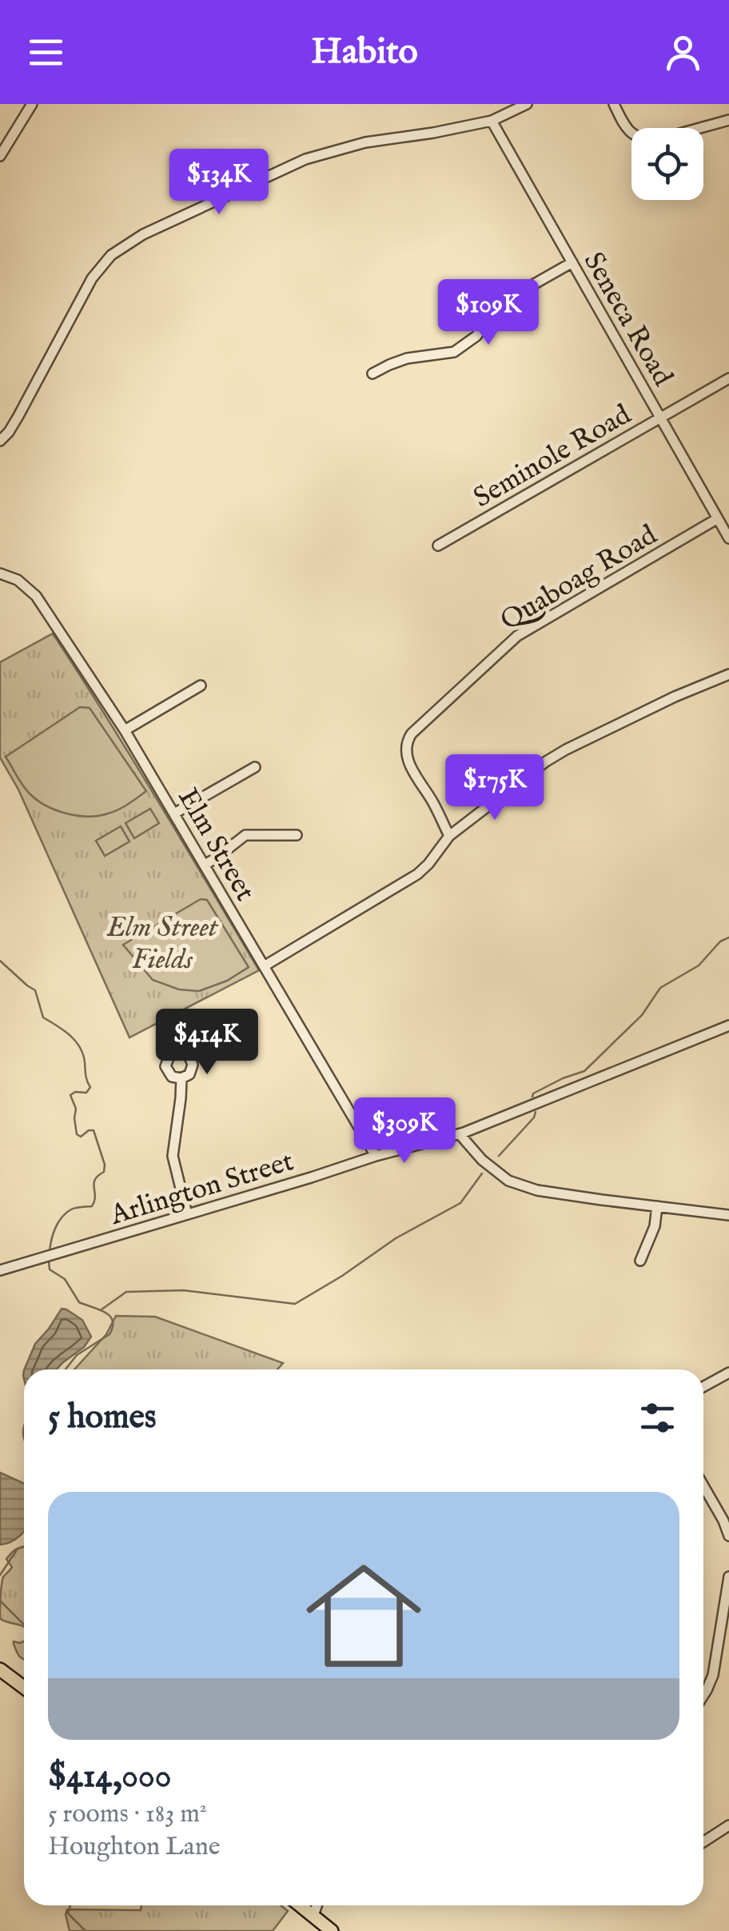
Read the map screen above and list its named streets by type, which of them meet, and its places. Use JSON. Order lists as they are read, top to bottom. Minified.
{"streets":{"street":["Seneca Road","Seminole Road","Quaboag Road","Elm Street","Arlington Street"]},"crossings":[["Seneca Road","Seminole Road"],["Seneca Road","Quaboag Road"],["Elm Street","Arlington Street"]],"parks":["Elm Street Fields"],"page":{"header":"Habito","price":["$134K","$109K","$175K","$414K","$309K"],"heading":"5 homes","list":[{"name":"$414,000","note":"5 rooms · 183 m² · Houghton Lane"}]}}
